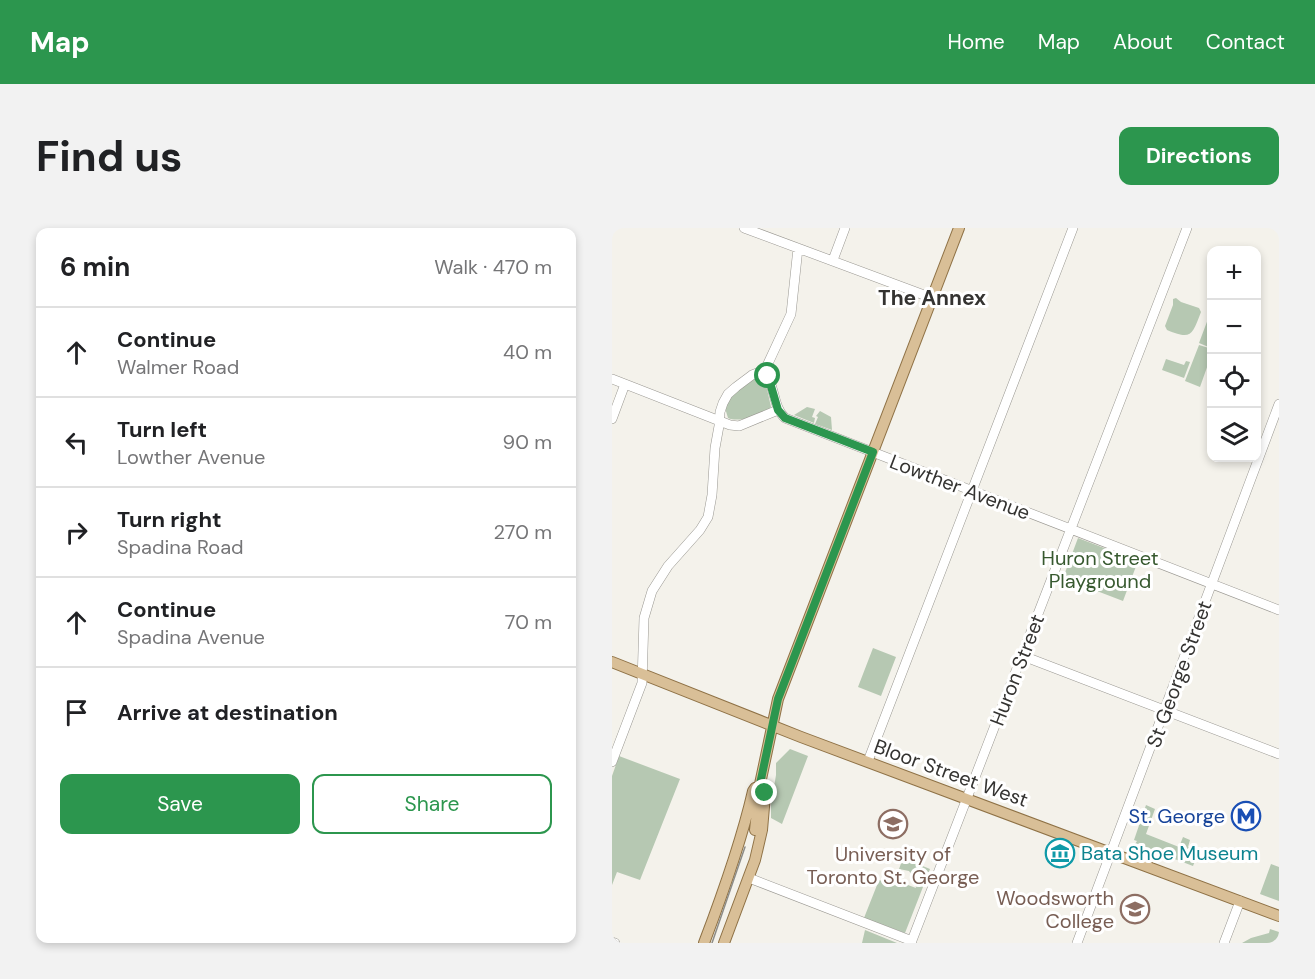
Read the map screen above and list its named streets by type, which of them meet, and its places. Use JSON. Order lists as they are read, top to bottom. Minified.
{"streets":{"main road":["Bloor Street West"],"street":["Lowther Avenue","Huron Street","St George Street"]},"crossings":[["Lowther Avenue","Huron Street"],["Lowther Avenue","St George Street"],["Huron Street","Bloor Street West"],["St George Street","Bloor Street West"]],"districts":["The Annex"],"parks":["Huron Street Playground"],"places":{"metro station":["St. George"],"school or university":["University of Toronto St. George","Woodsworth College"],"museum":["Bata Shoe Museum"]},"page":{"header":"Map","nav":["Home","Map","About","Contact"],"buttons":["Directions",["Save","Share"]],"title":"Find us","heading":["6 min","Walk · 470 m"],"map_buttons":["+","−"],"list":[["Continue","Walmer Road","40 m"],["Turn left","Lowther Avenue","90 m"],["Turn right","Spadina Road","270 m"],["Continue","Spadina Avenue","70 m"],"Arrive at destination"]}}
